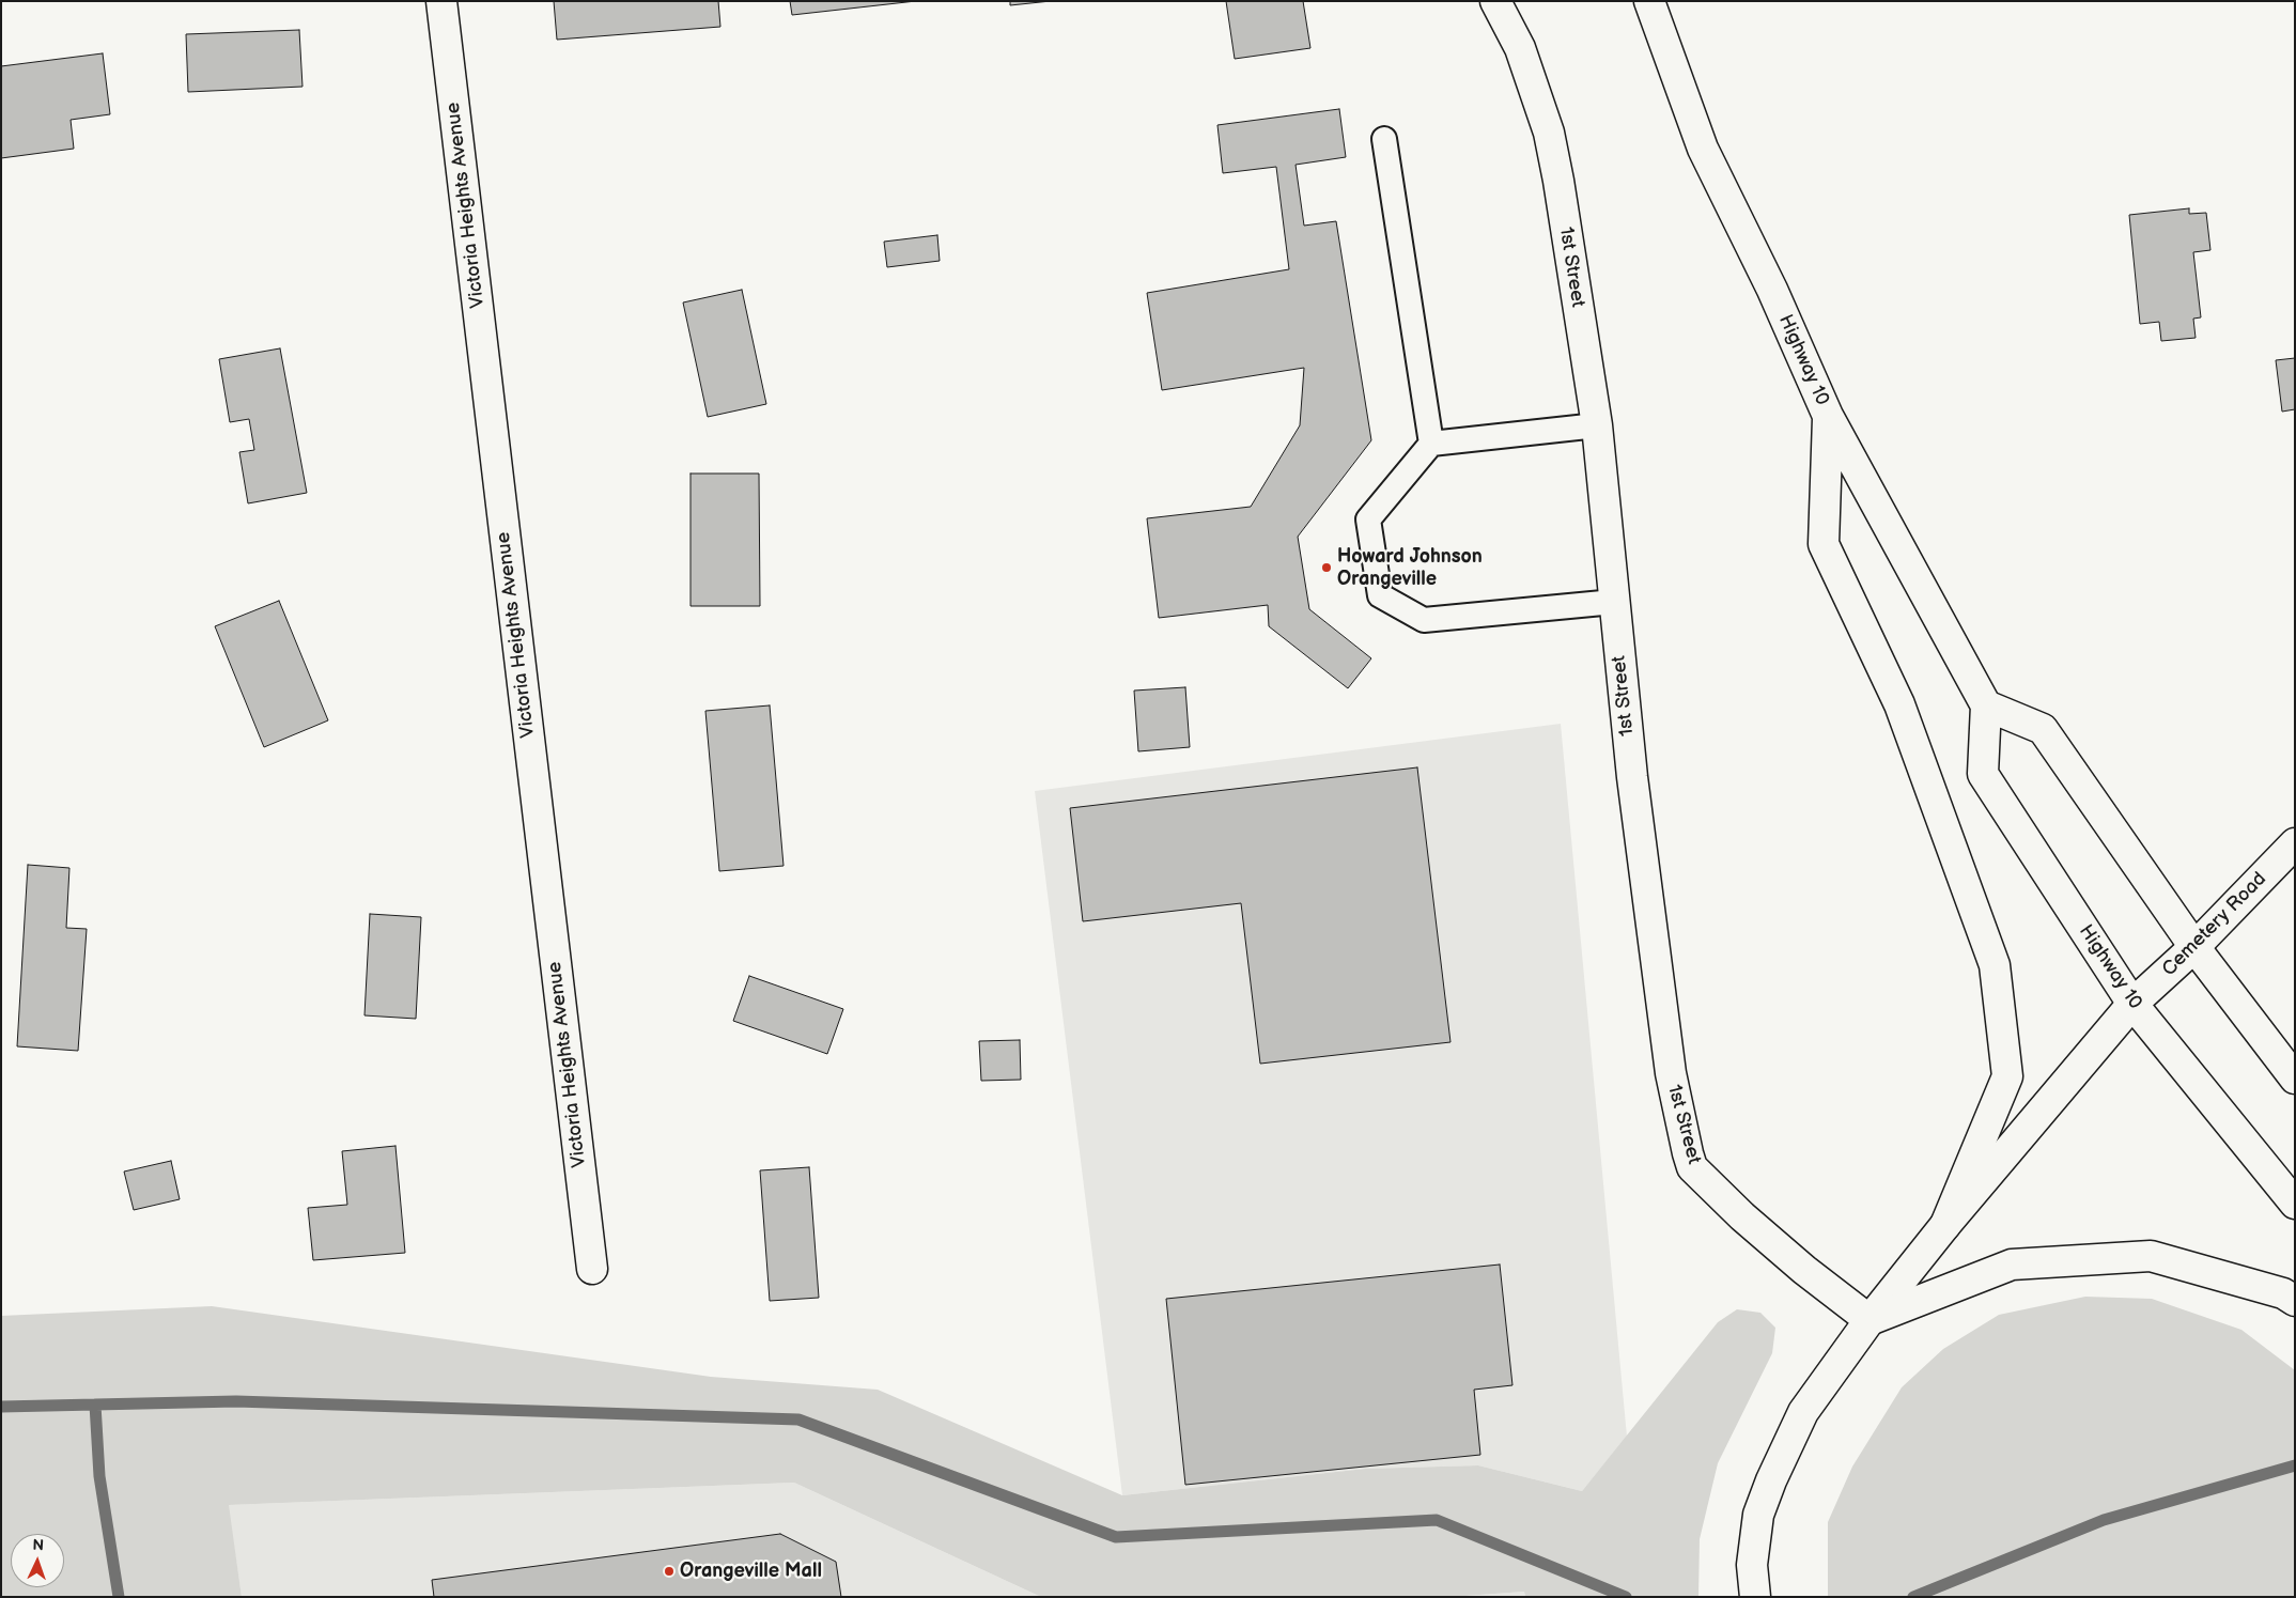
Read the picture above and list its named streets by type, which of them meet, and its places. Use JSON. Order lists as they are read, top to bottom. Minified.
{"streets":{"main road":["Victoria Heights Avenue","1st Street","Highway 10","Cemetery Road"]},"crossings":[["Highway 10","Cemetery Road"]],"places":["Howard Johnson Orangeville","Orangeville Mall"],"north":"top"}
